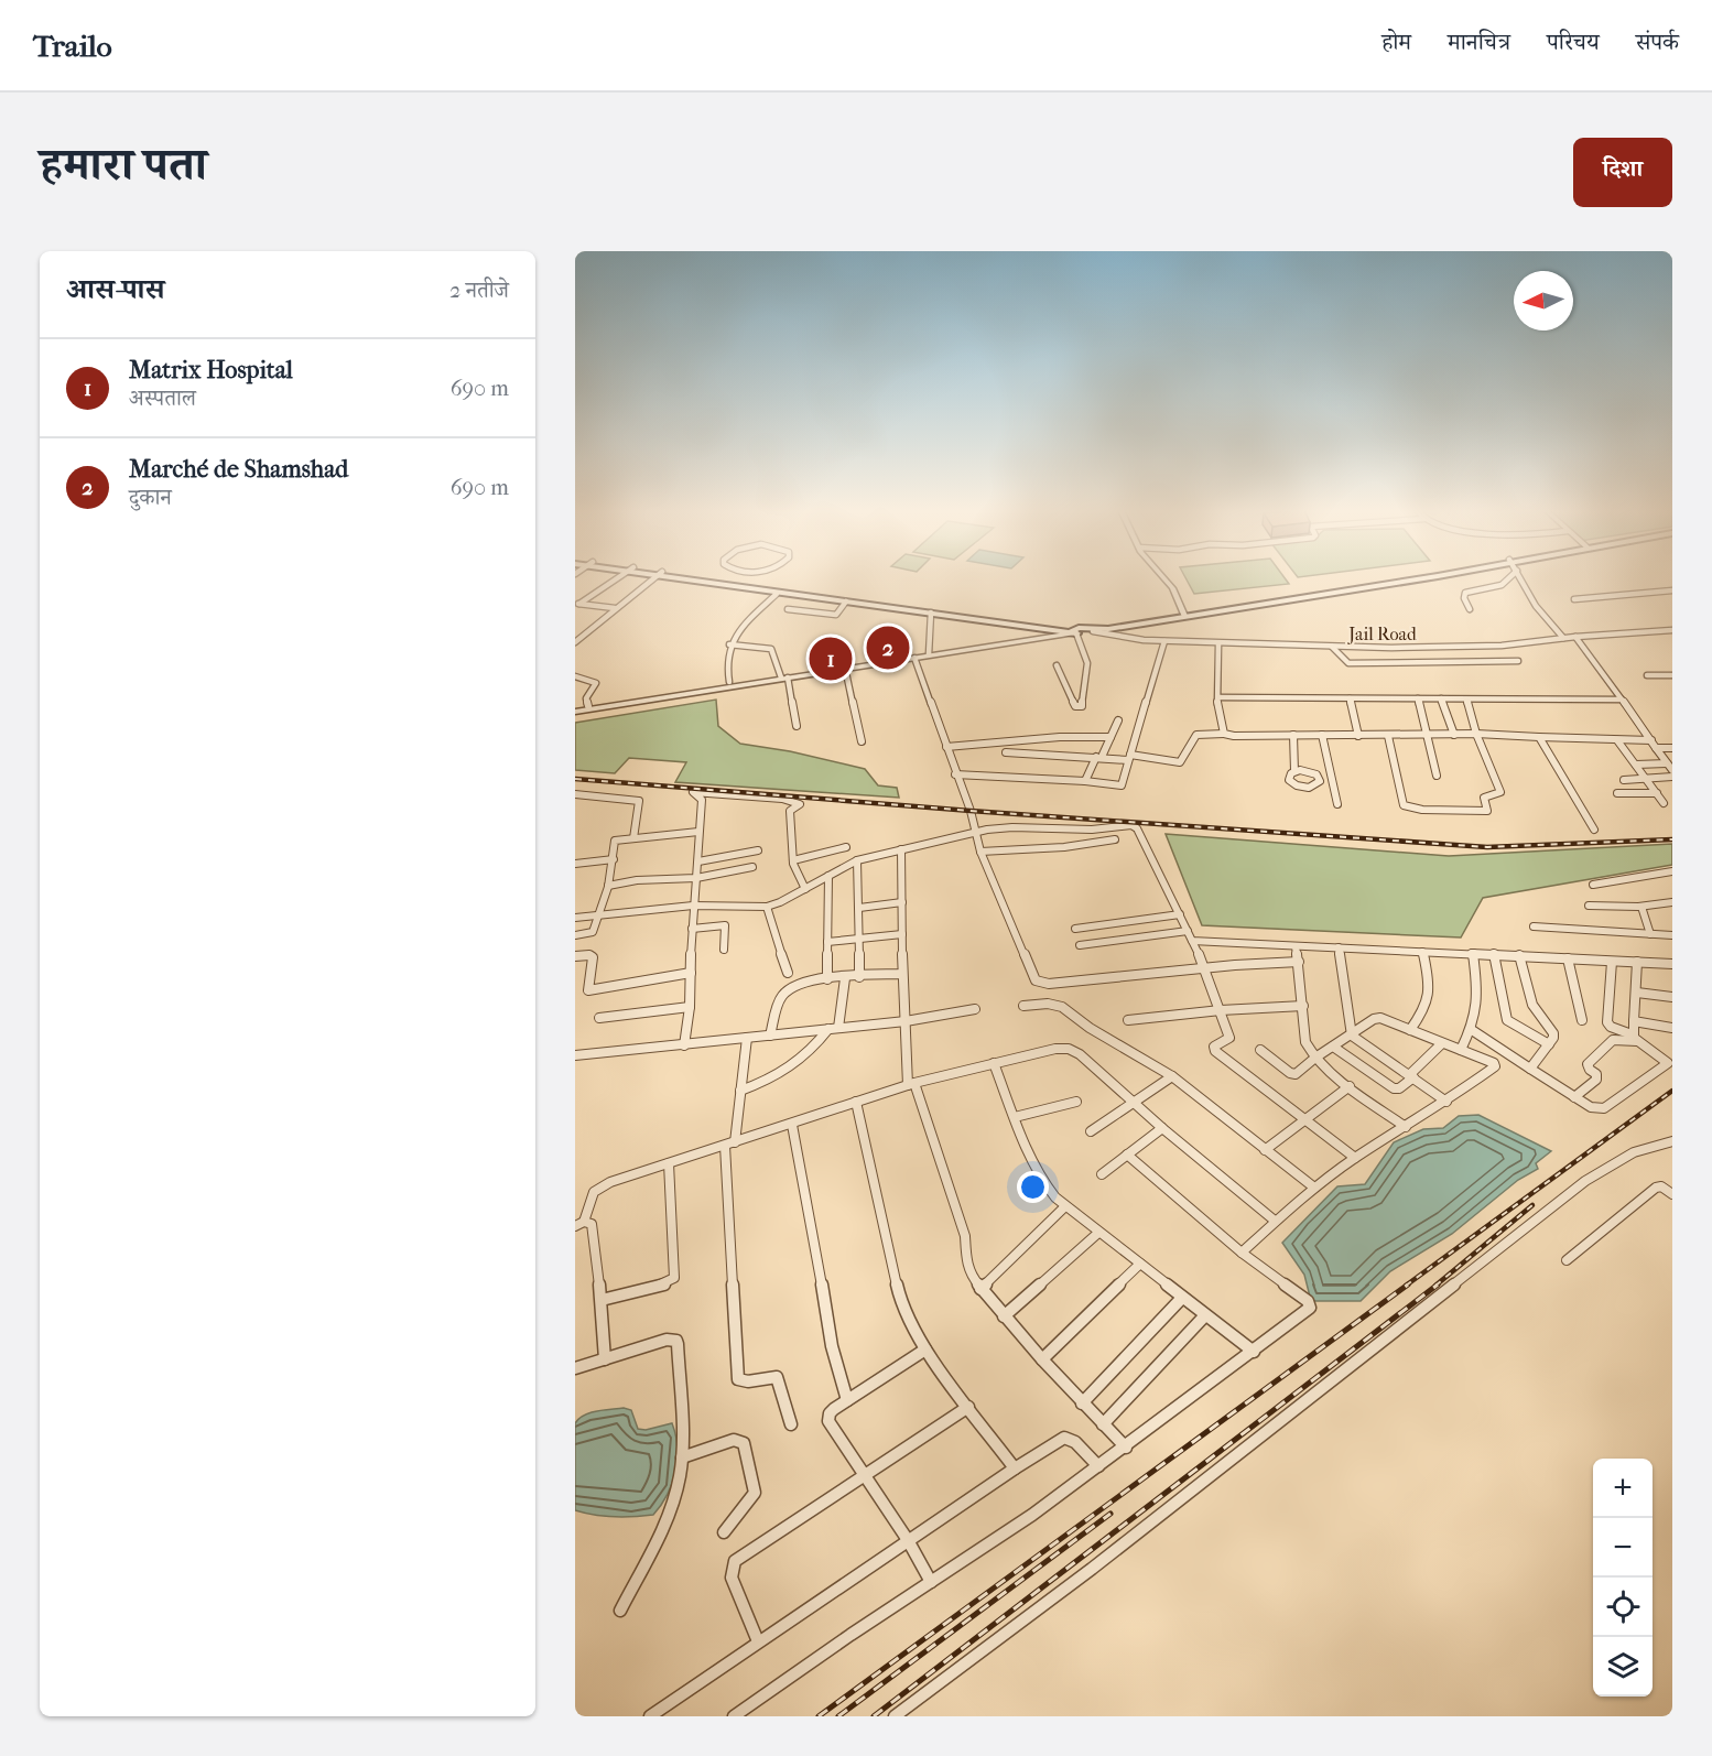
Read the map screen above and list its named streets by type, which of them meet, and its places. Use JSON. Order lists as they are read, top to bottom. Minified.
{"streets":{"street":["Jail Road"]},"north":"left","page":{"header":"Trailo","nav":["होम","मानचित्र","परिचय","संपर्क"],"title":"हमारा पता","buttons":"दिशा","heading":["आस-पास","2 नतीजे"],"list":[{"mark":"1","name":"Matrix Hospital","note":"अस्पताल","value":"690 m"},{"mark":"2","name":"Marché de Shamshad","note":"दुकान","value":"690 m"}],"pins":["2","1"],"map_buttons":["+","−"]}}
